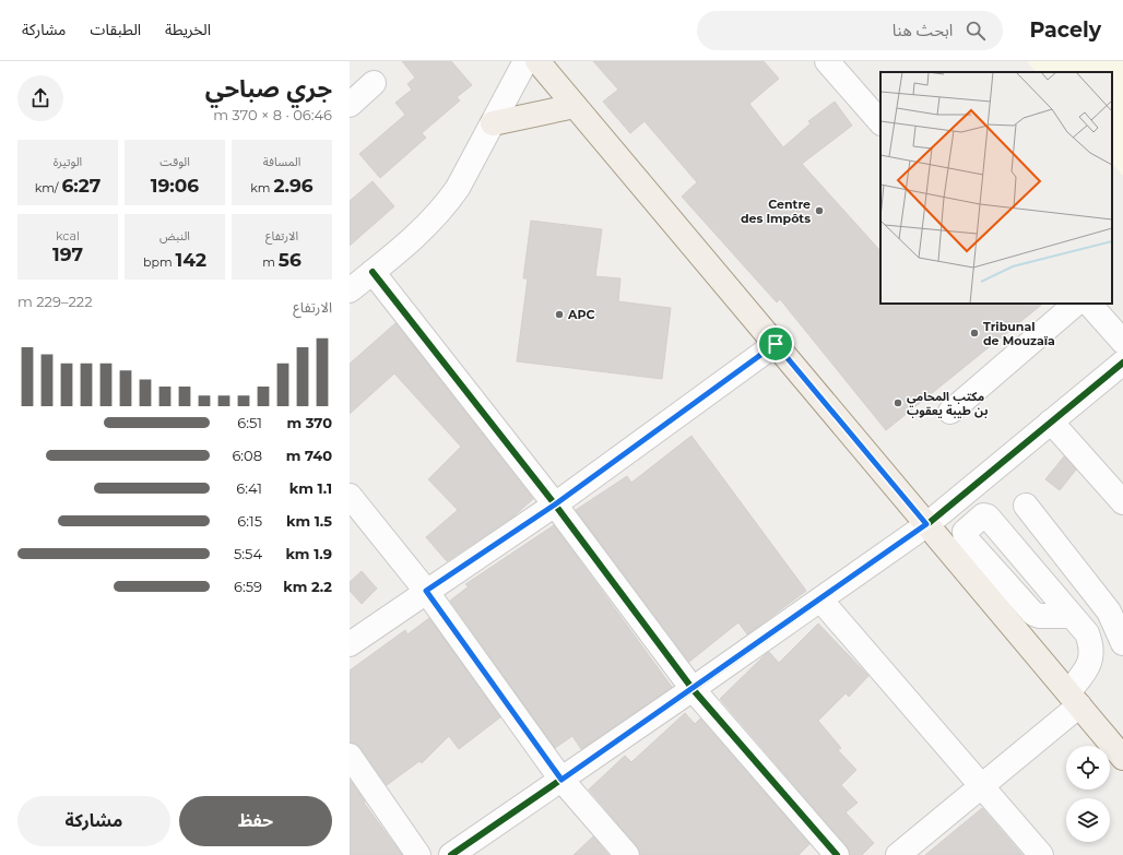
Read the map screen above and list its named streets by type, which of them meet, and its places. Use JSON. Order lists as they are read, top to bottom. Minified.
{"places":["Centre des Impôts","APC","Tribunal de Mouzaïa","مكتب المحامي بن طيبة يعقوب"],"page":{"header":"Pacely","search":"ابحث هنا","nav":["الخريطة","الطبقات","مشاركة"],"heading":["جري صباحي","06:46 · 8 × 370 m"],"stats":[["المسافة","2.96 km"],["الوقت","19:06"],["الوتيرة","6:27 /km"],["الارتفاع","56 m"],["النبض","142 bpm"],["kcal","197"]],"chart":["الارتفاع","222–229 m"],"list":[{"name":"370 m","note":"6:51"},{"name":"740 m","note":"6:08"},{"name":"1.1 km","note":"6:41"},{"name":"1.5 km","note":"6:15"},{"name":"1.9 km","note":"5:54"},{"name":"2.2 km","note":"6:59"}],"buttons":["حفظ","مشاركة"]}}
